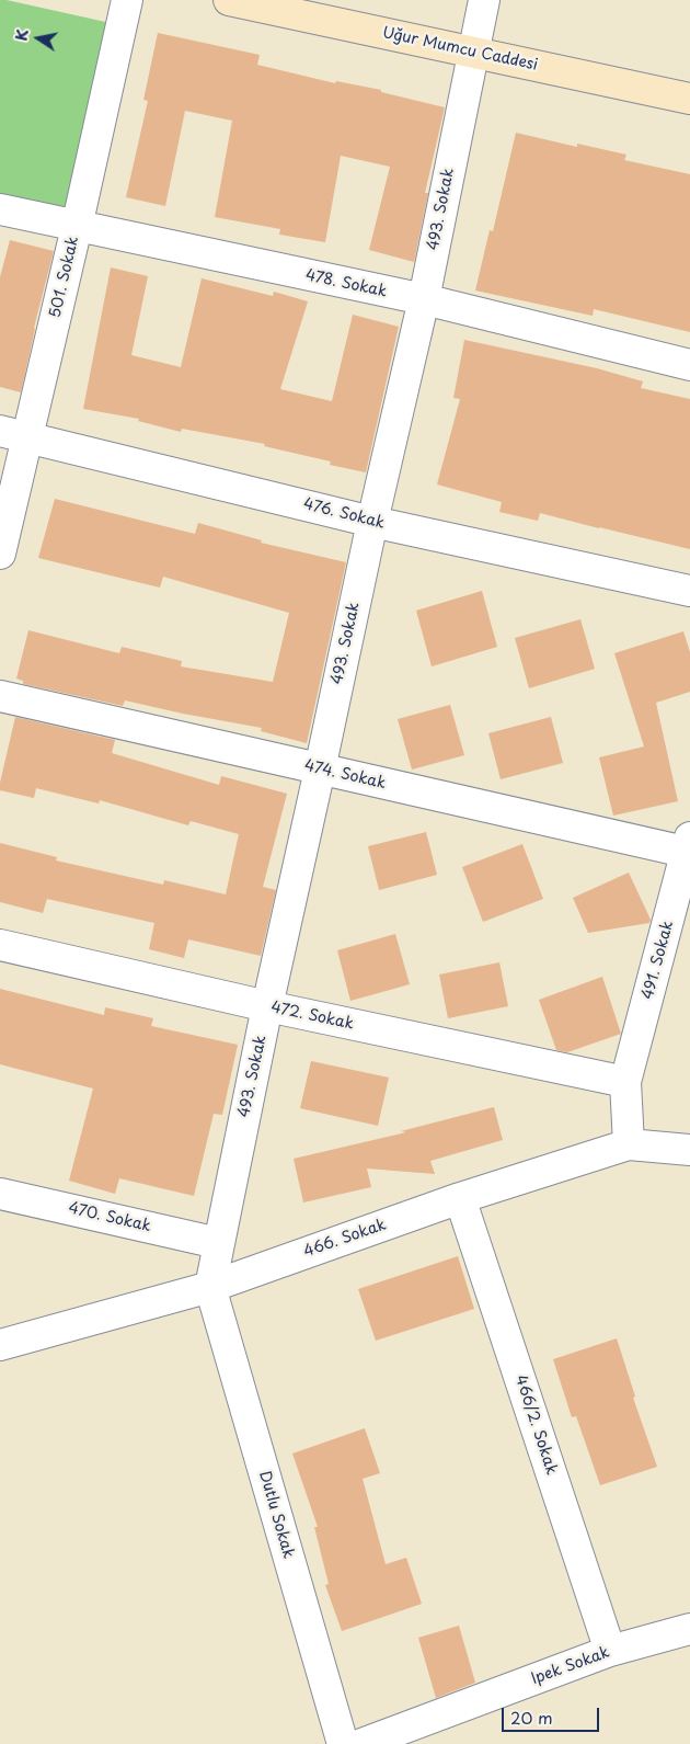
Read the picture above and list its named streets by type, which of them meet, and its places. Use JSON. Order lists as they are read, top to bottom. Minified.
{"streets":{"street":["Uğur Mumcu Caddesi","493. Sokak","501. Sokak","478. Sokak","476. Sokak","474. Sokak","491. Sokak","472. Sokak","470. Sokak","466. Sokak","466/2. Sokak","Dutlu Sokak","Ipek Sokak"]},"crossings":[["Uğur Mumcu Caddesi","493. Sokak"],["493. Sokak","478. Sokak"],["493. Sokak","476. Sokak"],["493. Sokak","474. Sokak"],["493. Sokak","472. Sokak"],["493. Sokak","470. Sokak"],["493. Sokak","466. Sokak"],["493. Sokak","Dutlu Sokak"],["501. Sokak","478. Sokak"],["501. Sokak","476. Sokak"],["474. Sokak","491. Sokak"],["491. Sokak","472. Sokak"],["491. Sokak","466. Sokak"],["466. Sokak","466/2. Sokak"],["466. Sokak","Dutlu Sokak"],["466/2. Sokak","Ipek Sokak"]],"scale_bar":"20 m","north":"left"}
